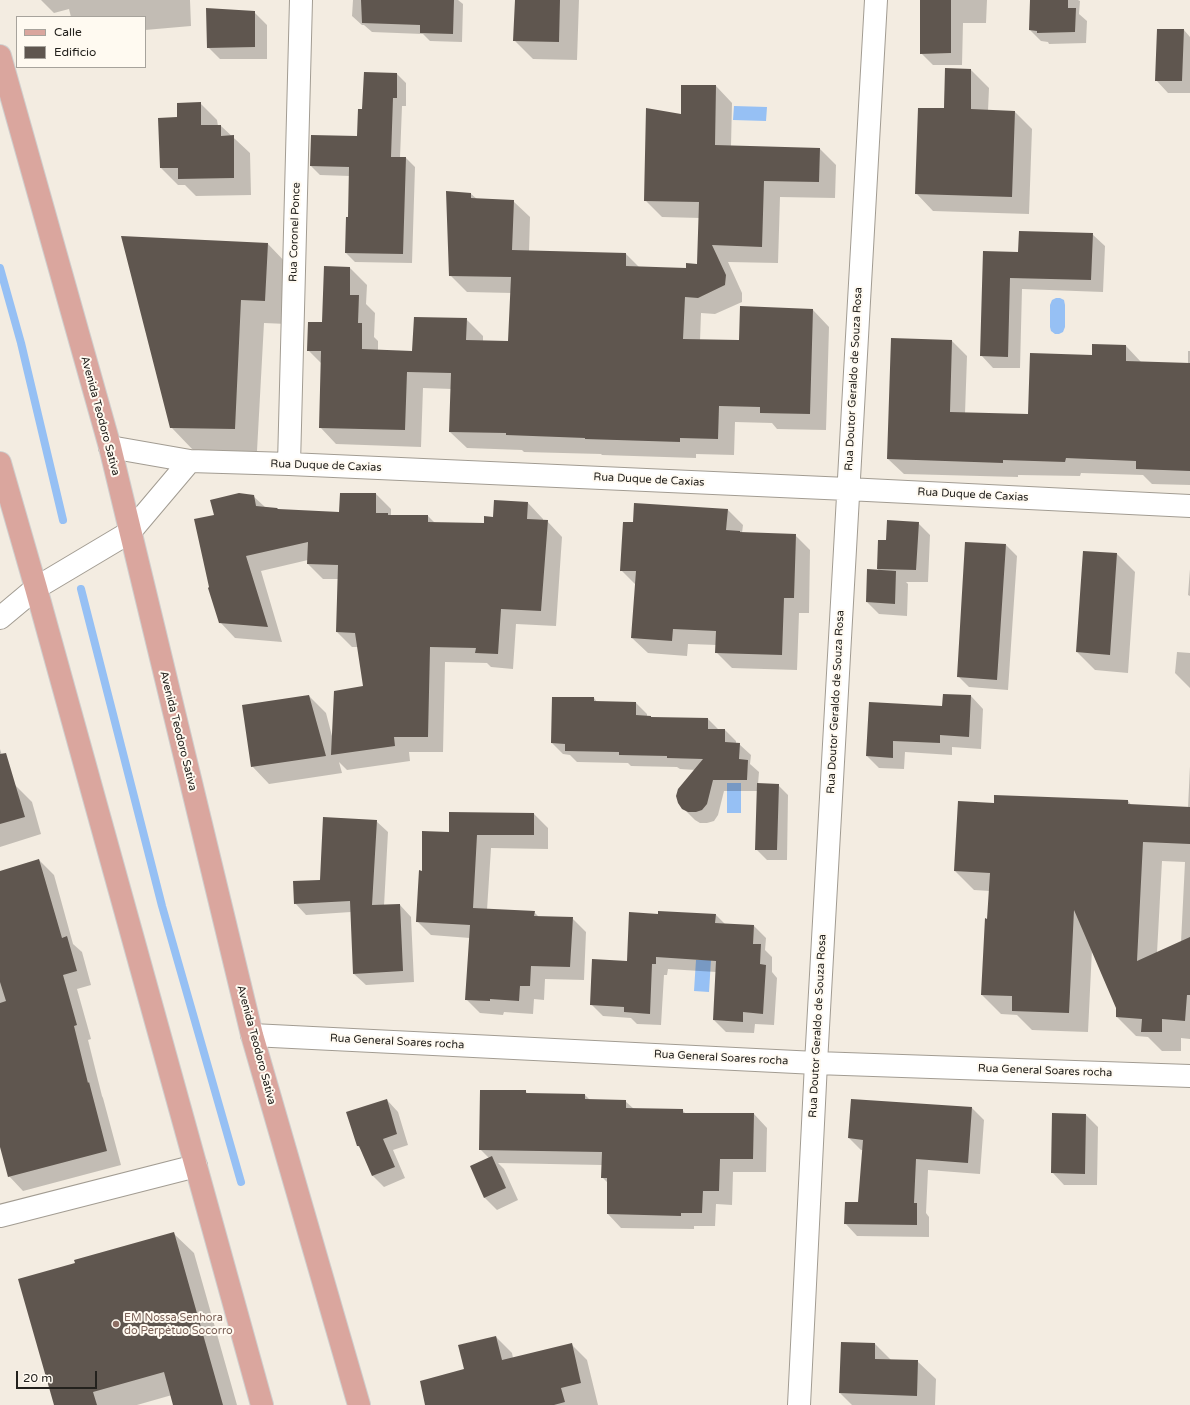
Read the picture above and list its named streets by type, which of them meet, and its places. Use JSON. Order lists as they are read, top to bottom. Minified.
{"streets":{"main road":["Avenida Teodoro Sativa"],"street":["Rua Coronel Ponce","Rua Doutor Geraldo de Souza Rosa","Rua Duque de Caxias","Rua General Soares rocha"]},"crossings":[["Rua Coronel Ponce","Rua Duque de Caxias"],["Rua Doutor Geraldo de Souza Rosa","Rua Duque de Caxias"],["Rua Doutor Geraldo de Souza Rosa","Rua General Soares rocha"],["Avenida Teodoro Sativa","Rua Duque de Caxias"],["Avenida Teodoro Sativa","Rua General Soares rocha"]],"places":["EM Nossa Senhora do Perpétuo Socorro"],"legend":["Calle","Edificio"],"scale_bar":"20 m"}
